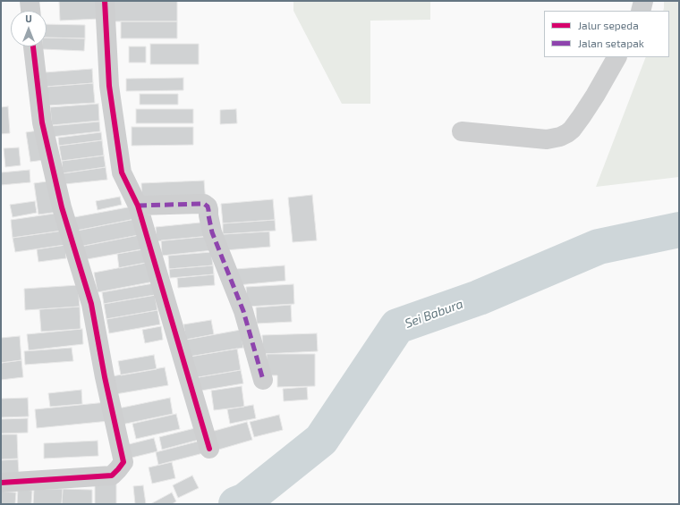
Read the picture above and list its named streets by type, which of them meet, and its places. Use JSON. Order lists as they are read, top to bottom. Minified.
{"water":["Sei Babura"],"legend":["Jalur sepeda","Jalan setapak"],"north":"top"}
